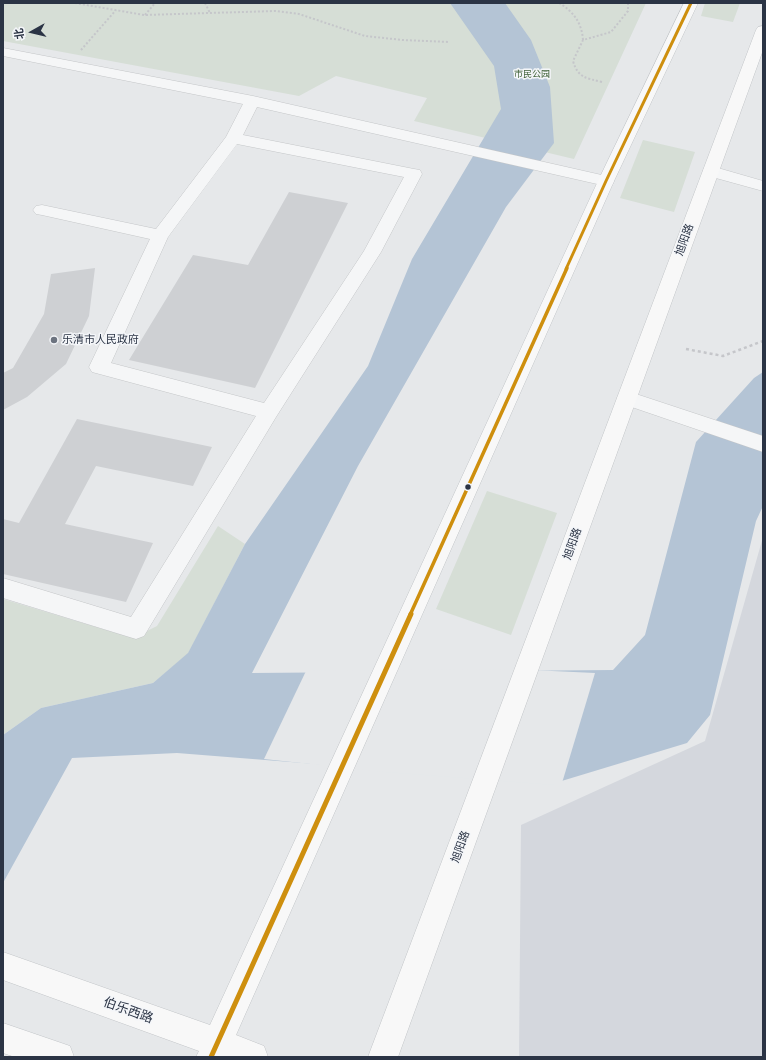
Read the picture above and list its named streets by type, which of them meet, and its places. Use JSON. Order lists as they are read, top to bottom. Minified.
{"streets":{"main road":["旭阳路","伯乐西路"]},"parks":["市民公园"],"places":["乐清市人民政府"],"north":"left"}
